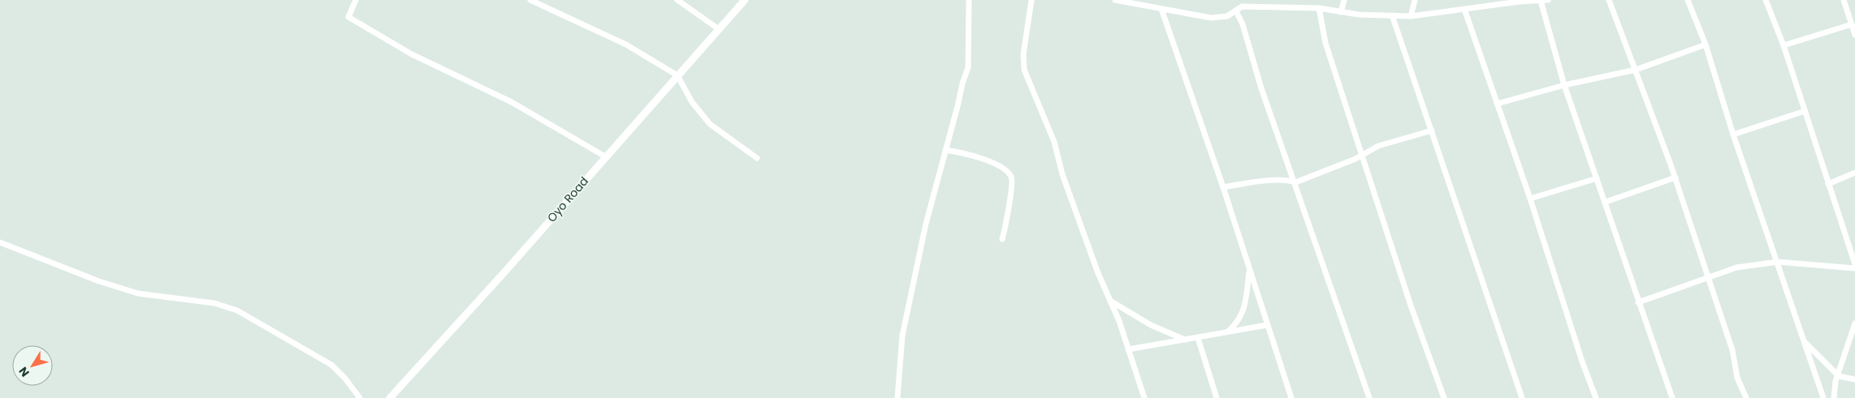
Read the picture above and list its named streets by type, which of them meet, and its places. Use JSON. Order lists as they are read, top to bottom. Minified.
{"streets":{"street":["Oyo Road"]},"north":"bottom left"}
